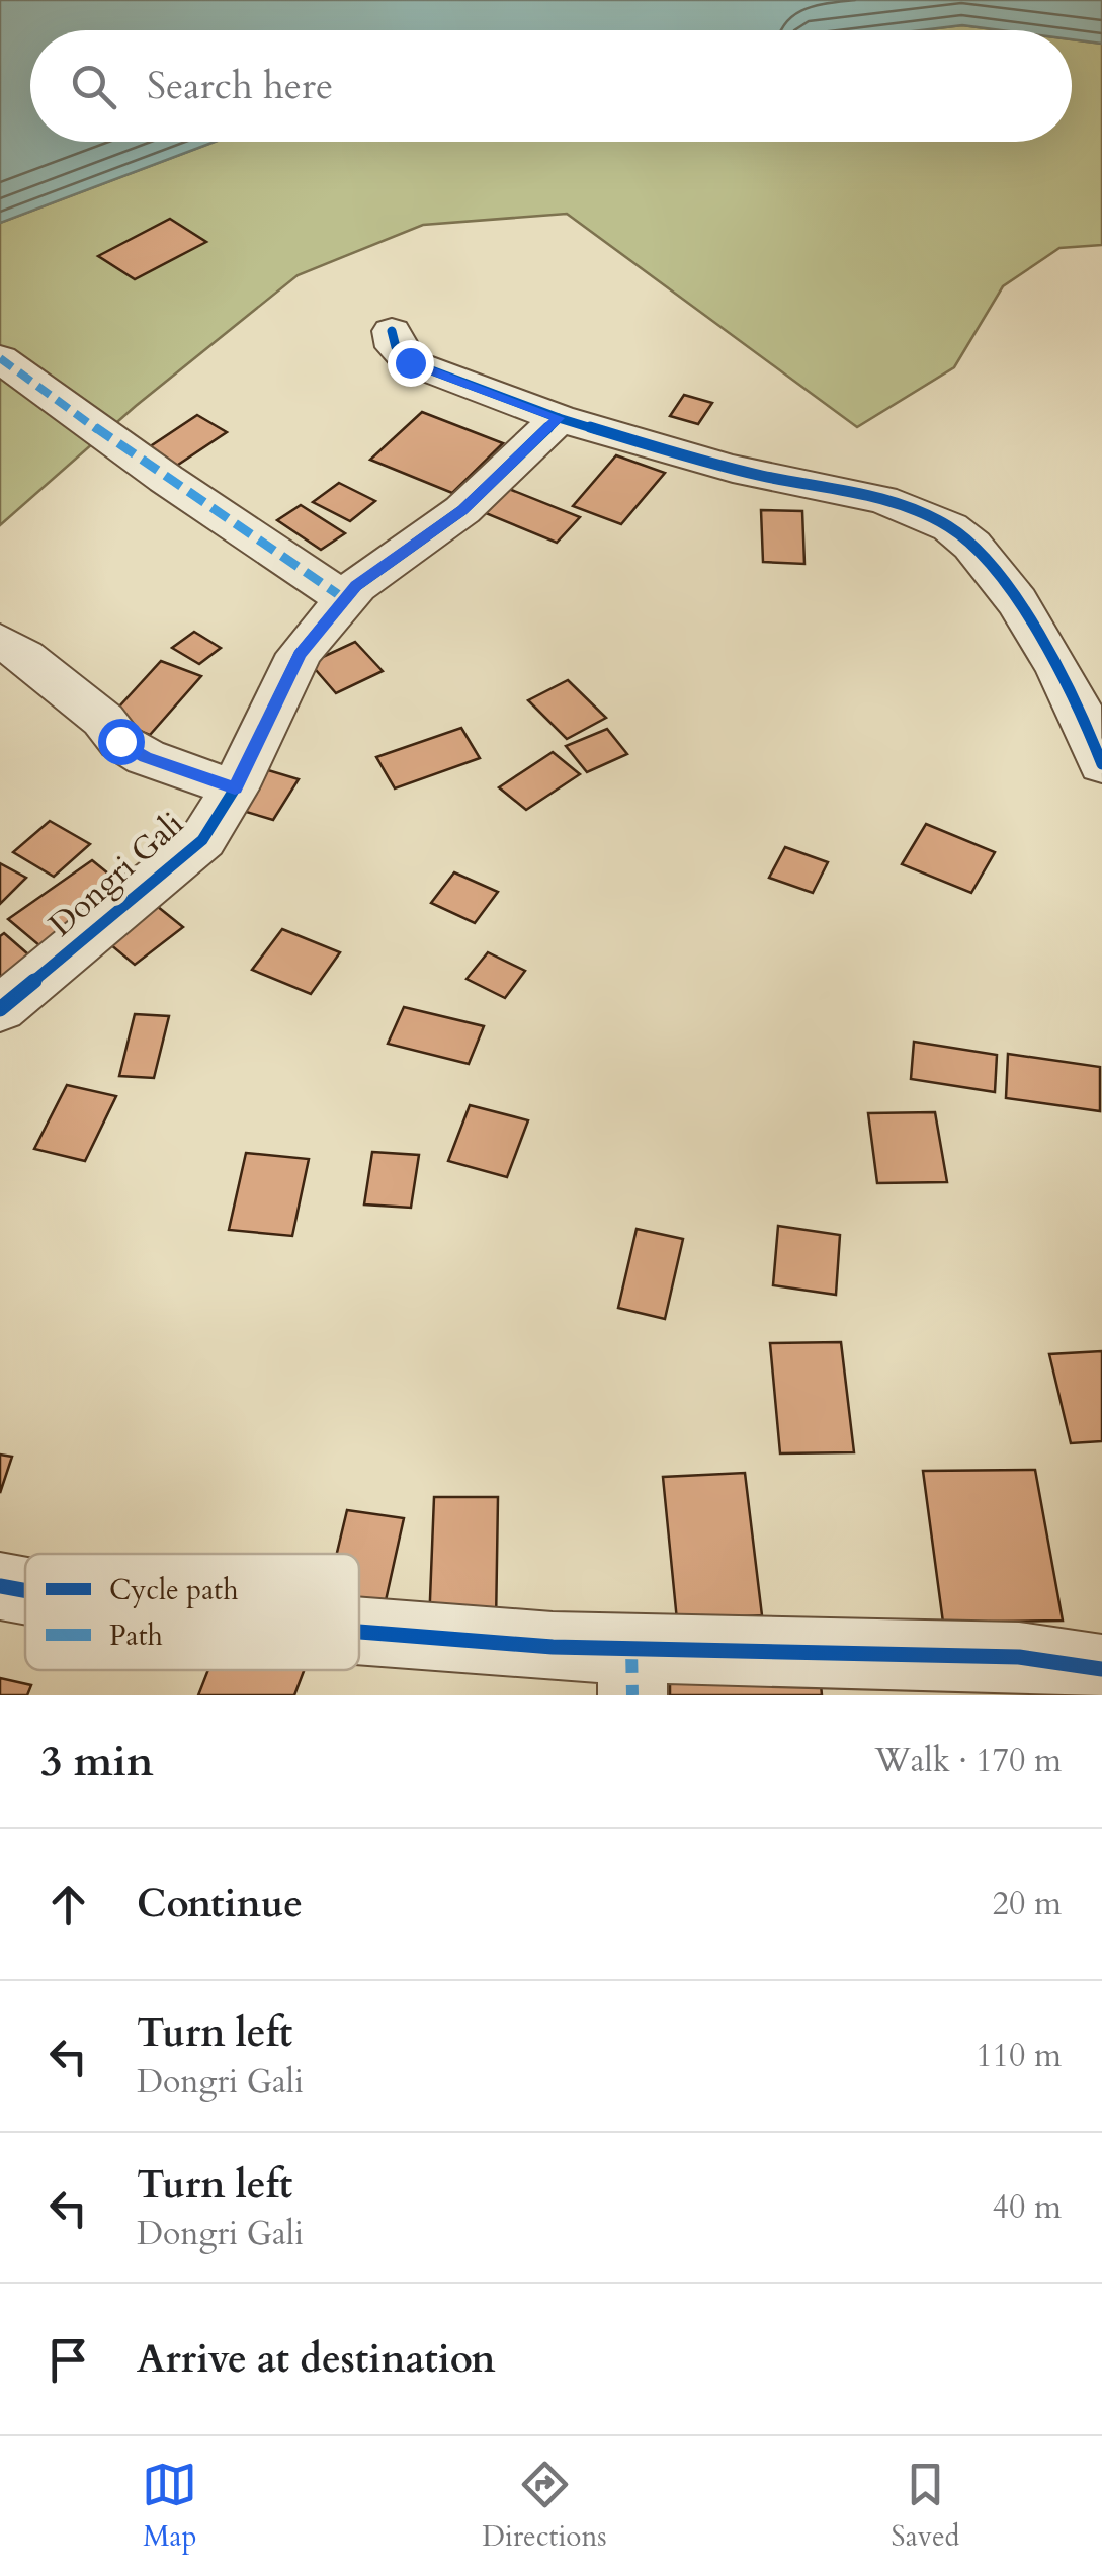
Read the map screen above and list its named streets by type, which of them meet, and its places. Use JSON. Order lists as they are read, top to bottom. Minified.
{"streets":{"street":["Dongri Gali"]},"legend":["Cycle path","Path"],"page":{"search":"Search here","heading":["3 min","Walk · 170 m"],"list":[["Continue","20 m"],["Turn left","Dongri Gali","110 m"],["Turn left","Dongri Gali","40 m"],"Arrive at destination"],"nav":["Map","Directions","Saved"]}}
